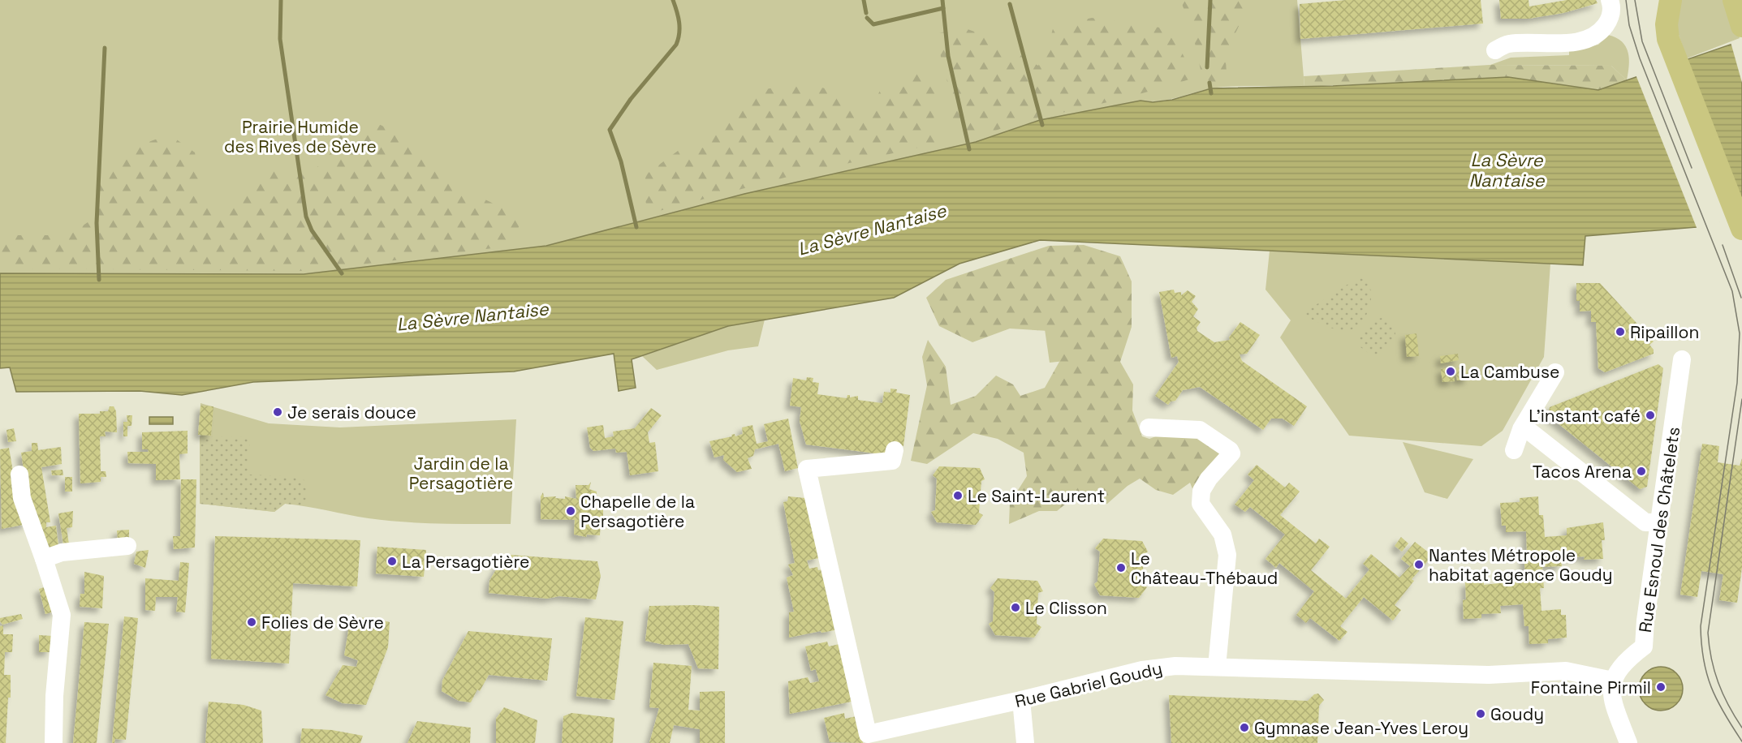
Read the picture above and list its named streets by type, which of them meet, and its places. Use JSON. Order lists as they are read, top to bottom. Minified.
{"streets":{"street":["Rue Esnoul des Châtelets","Rue Gabriel Goudy"]},"crossings":[["Rue Esnoul des Châtelets","Rue Gabriel Goudy"]],"water":["La Sèvre Nantaise"],"parks":["Prairie Humide des Rives de Sèvre","Jardin de la Persagotière"],"places":["Ripaillon","La Cambuse","Je serais douce","L’instant café","Tacos Arena","Le Saint-Laurent","Chapelle de la Persagotière","La Persagotière","Nantes Métropole habitat agence Goudy","Le Château-Thébaud","Le Clisson","Folies de Sèvre","Fontaine Pirmil","Goudy","Gymnase Jean-Yves Leroy"]}
